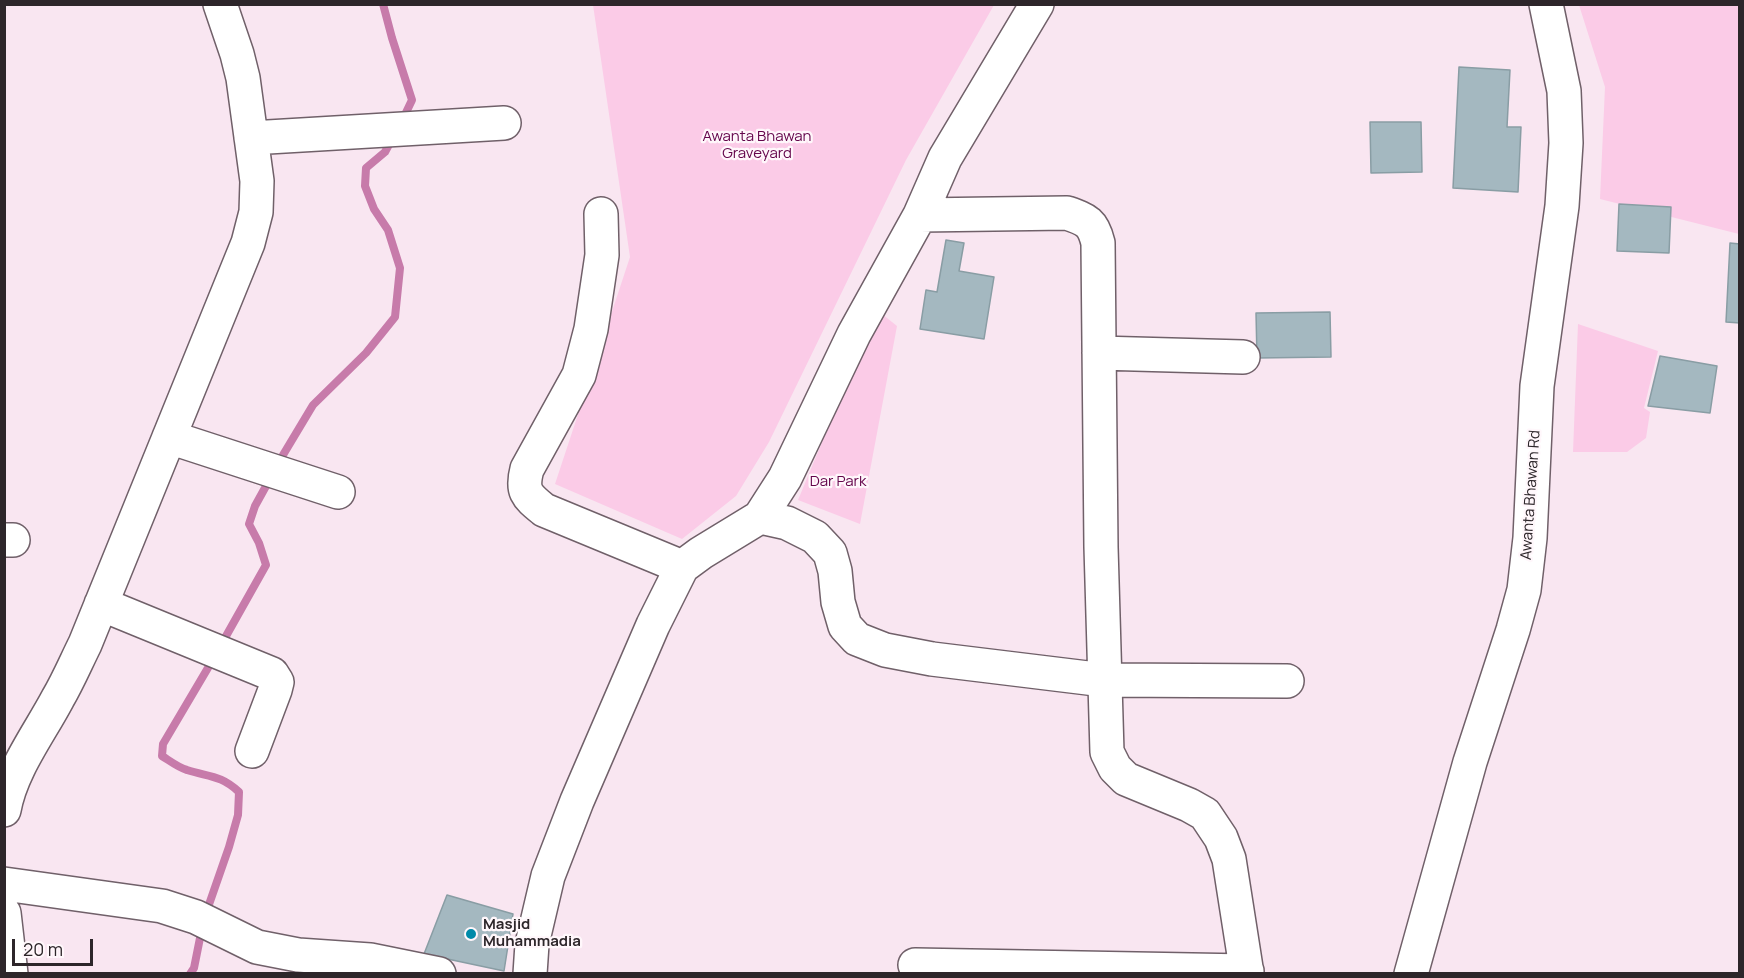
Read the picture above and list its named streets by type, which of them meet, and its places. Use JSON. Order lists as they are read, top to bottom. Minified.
{"streets":{"street":["Awanta Bhawan Rd"]},"parks":["Awanta Bhawan Graveyard","Dar Park"],"places":["Masjid Muhammadia"],"scale_bar":"20 m"}
